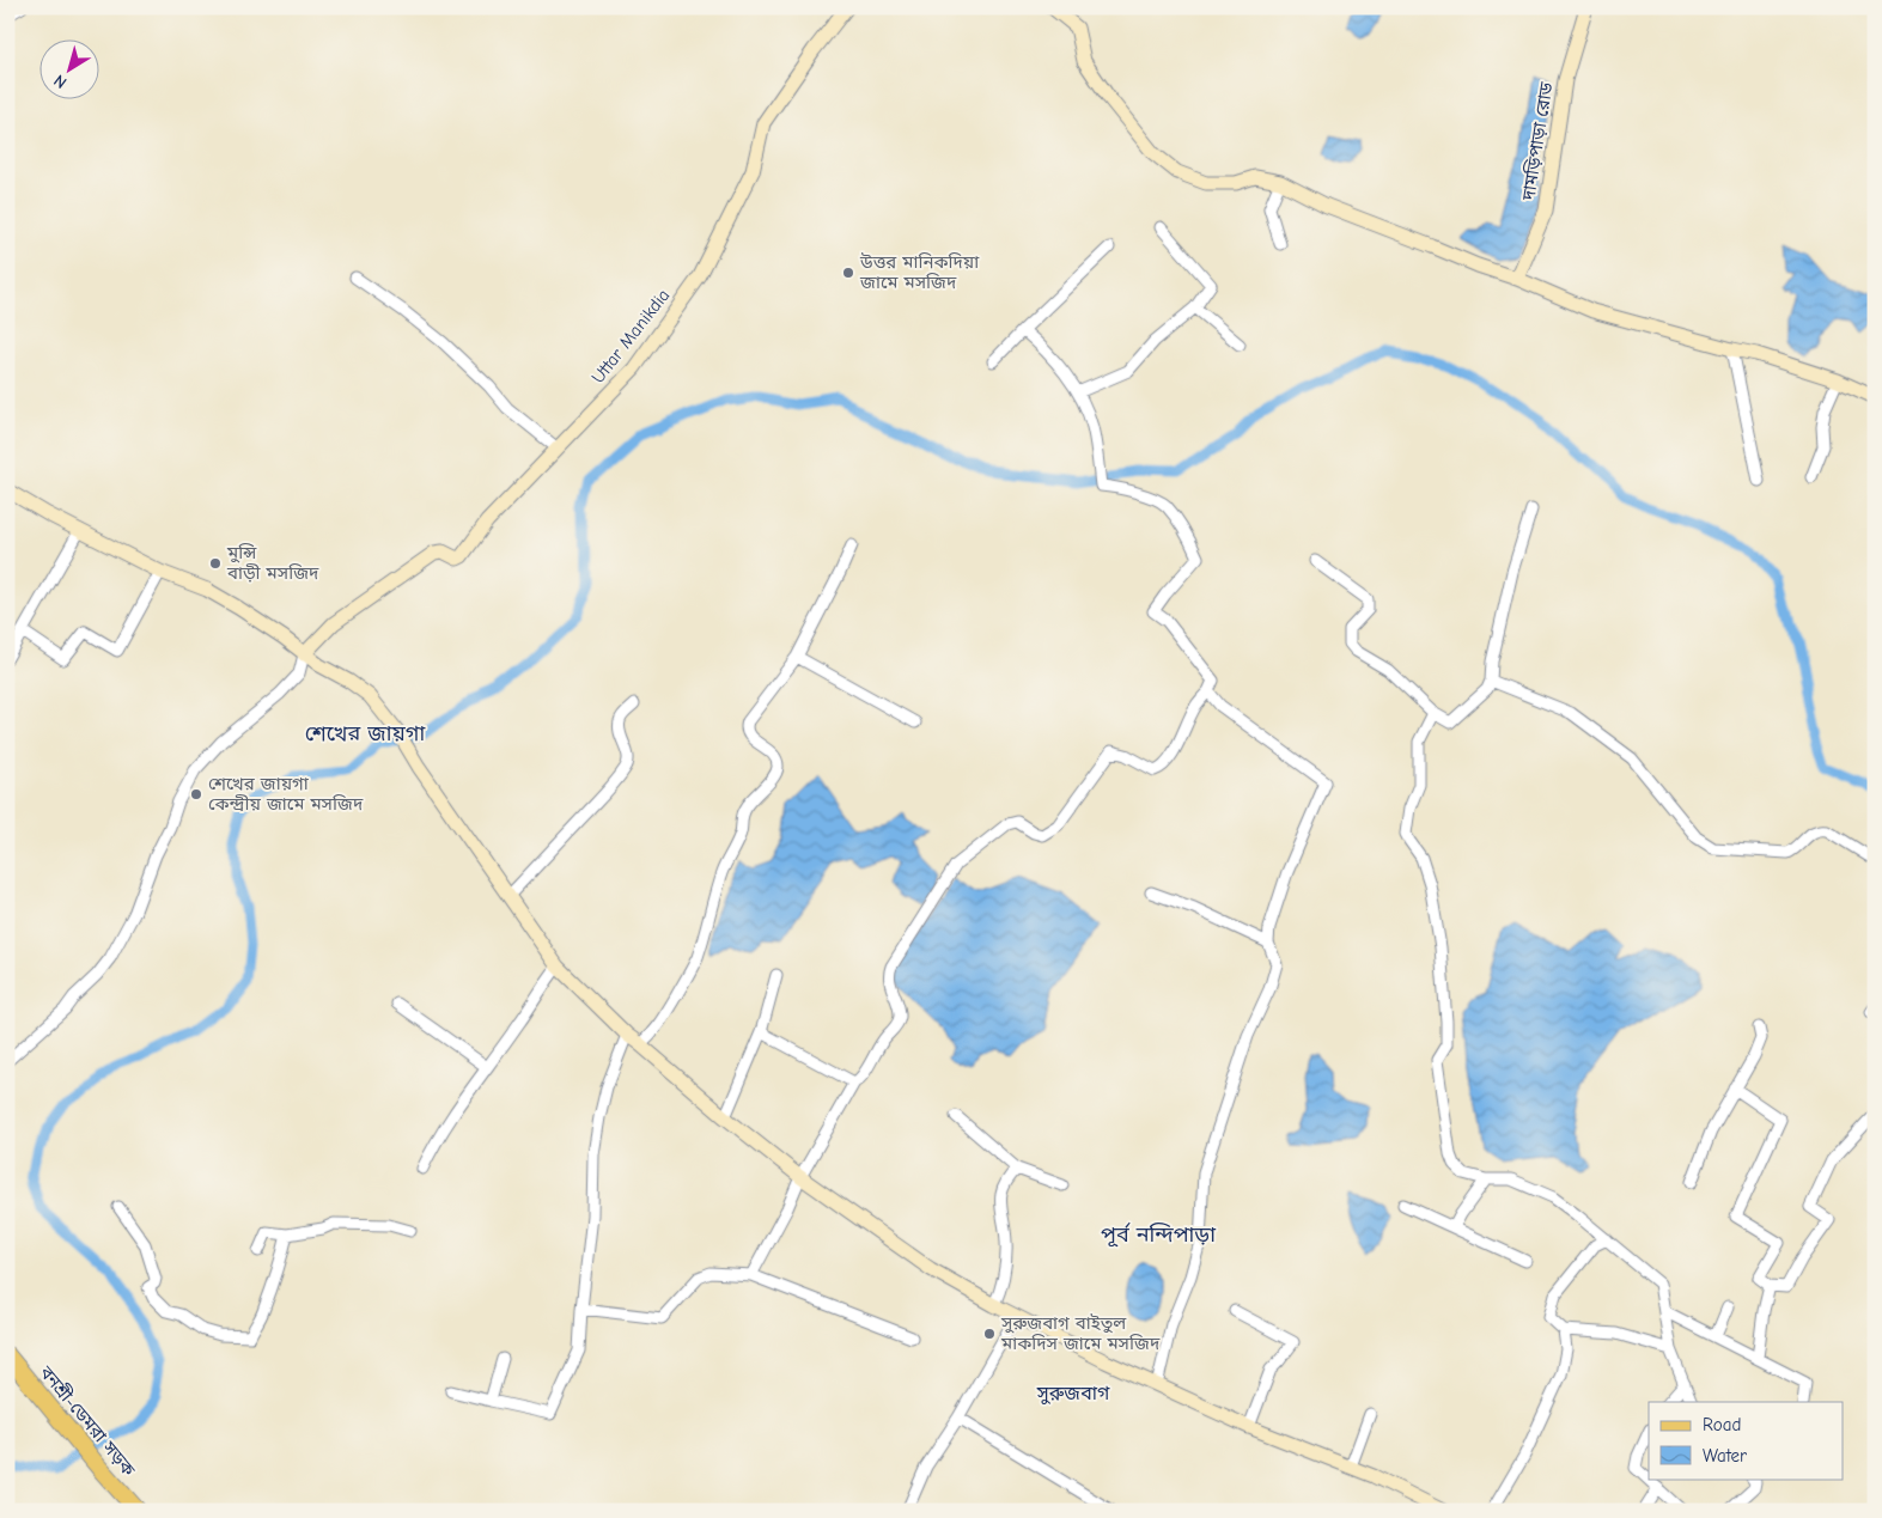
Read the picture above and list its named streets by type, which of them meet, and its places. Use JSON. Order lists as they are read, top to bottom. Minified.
{"streets":{"main road":["দামড়িপাড়া রোড","Uttar Manikdia","বনশ্রী-ডেমরা সড়ক"]},"districts":["শেখের জায়গা","পূর্ব নন্দিপাড়া","সুরুজবাগ"],"places":["উত্তর মানিকদিয়া জামে মসজিদ","মুন্সি বাড়ী মসজিদ","শেখের জায়গা কেন্দ্রীয় জামে মসজিদ","সুরুজবাগ বাইতুল মাকদিস জামে মসজিদ"],"legend":["Road","Water"],"north":"bottom left"}
